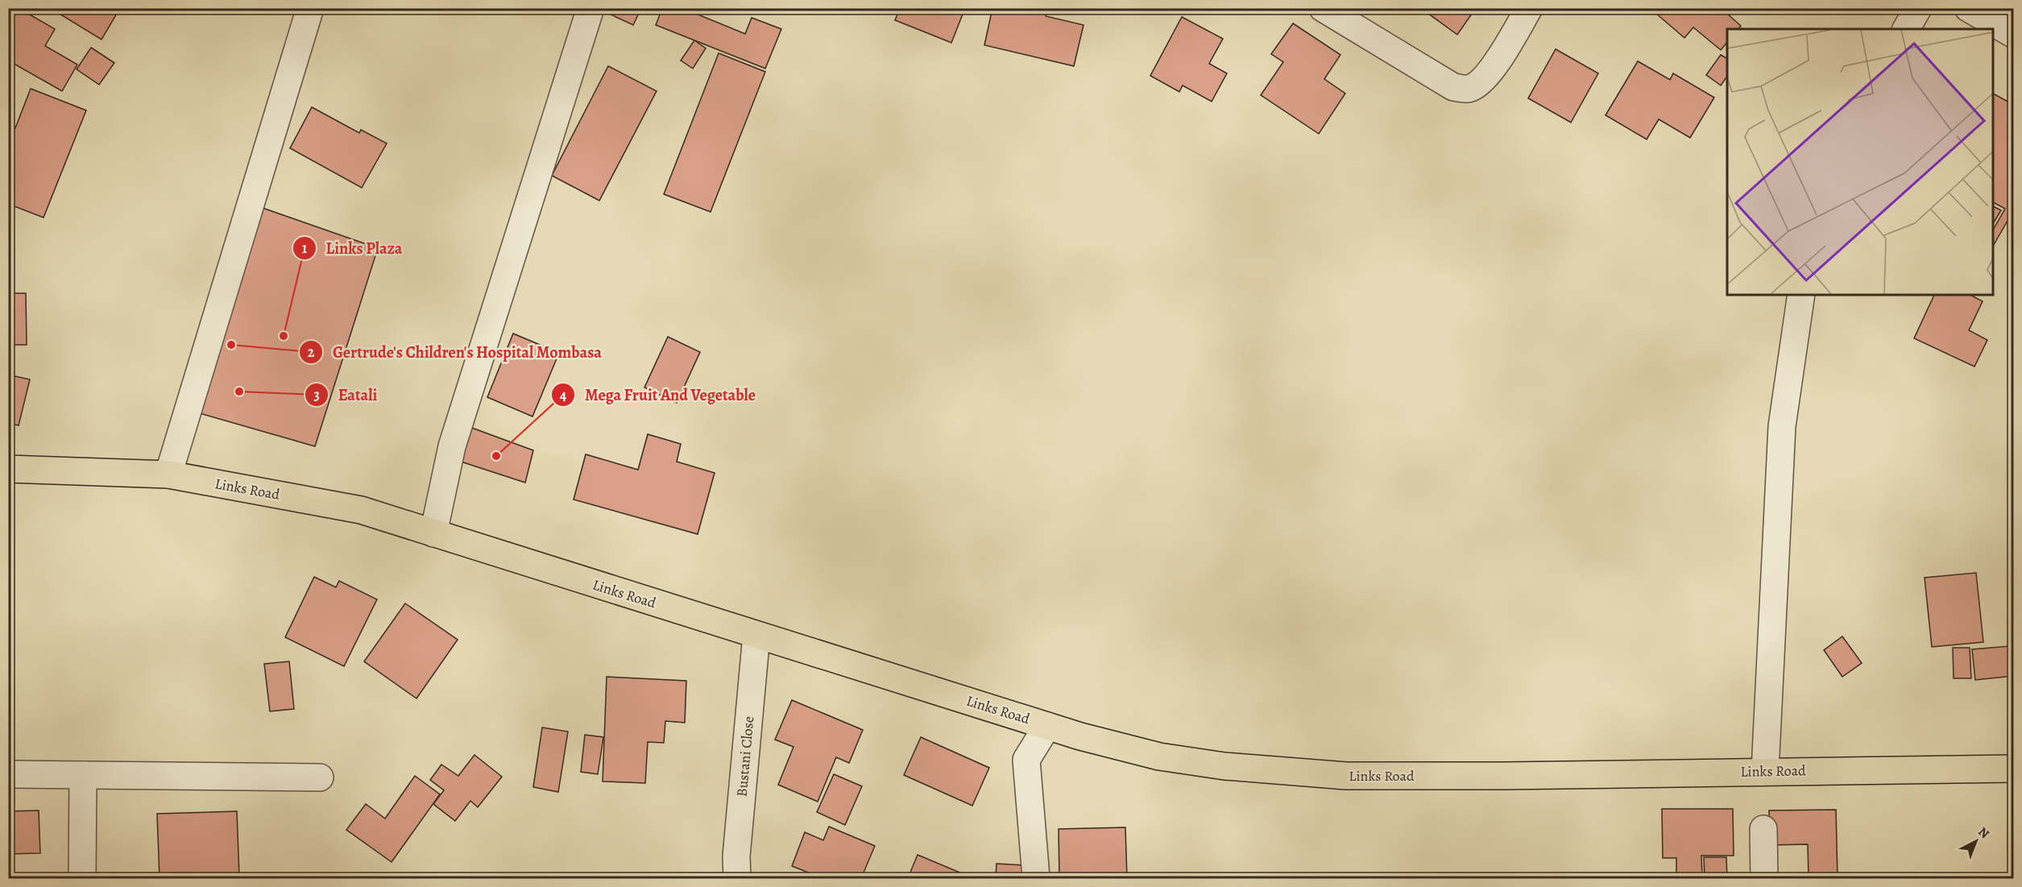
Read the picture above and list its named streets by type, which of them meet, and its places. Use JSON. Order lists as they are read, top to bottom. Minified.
{"streets":{"main road":["Links Road"],"street":["Bustani Close"]},"crossings":[["Links Road","Bustani Close"]],"places":["Links Plaza","Gertrude's Children's Hospital Mombasa","Eatali","Mega Fruit And Vegetable"],"north":"top right"}
